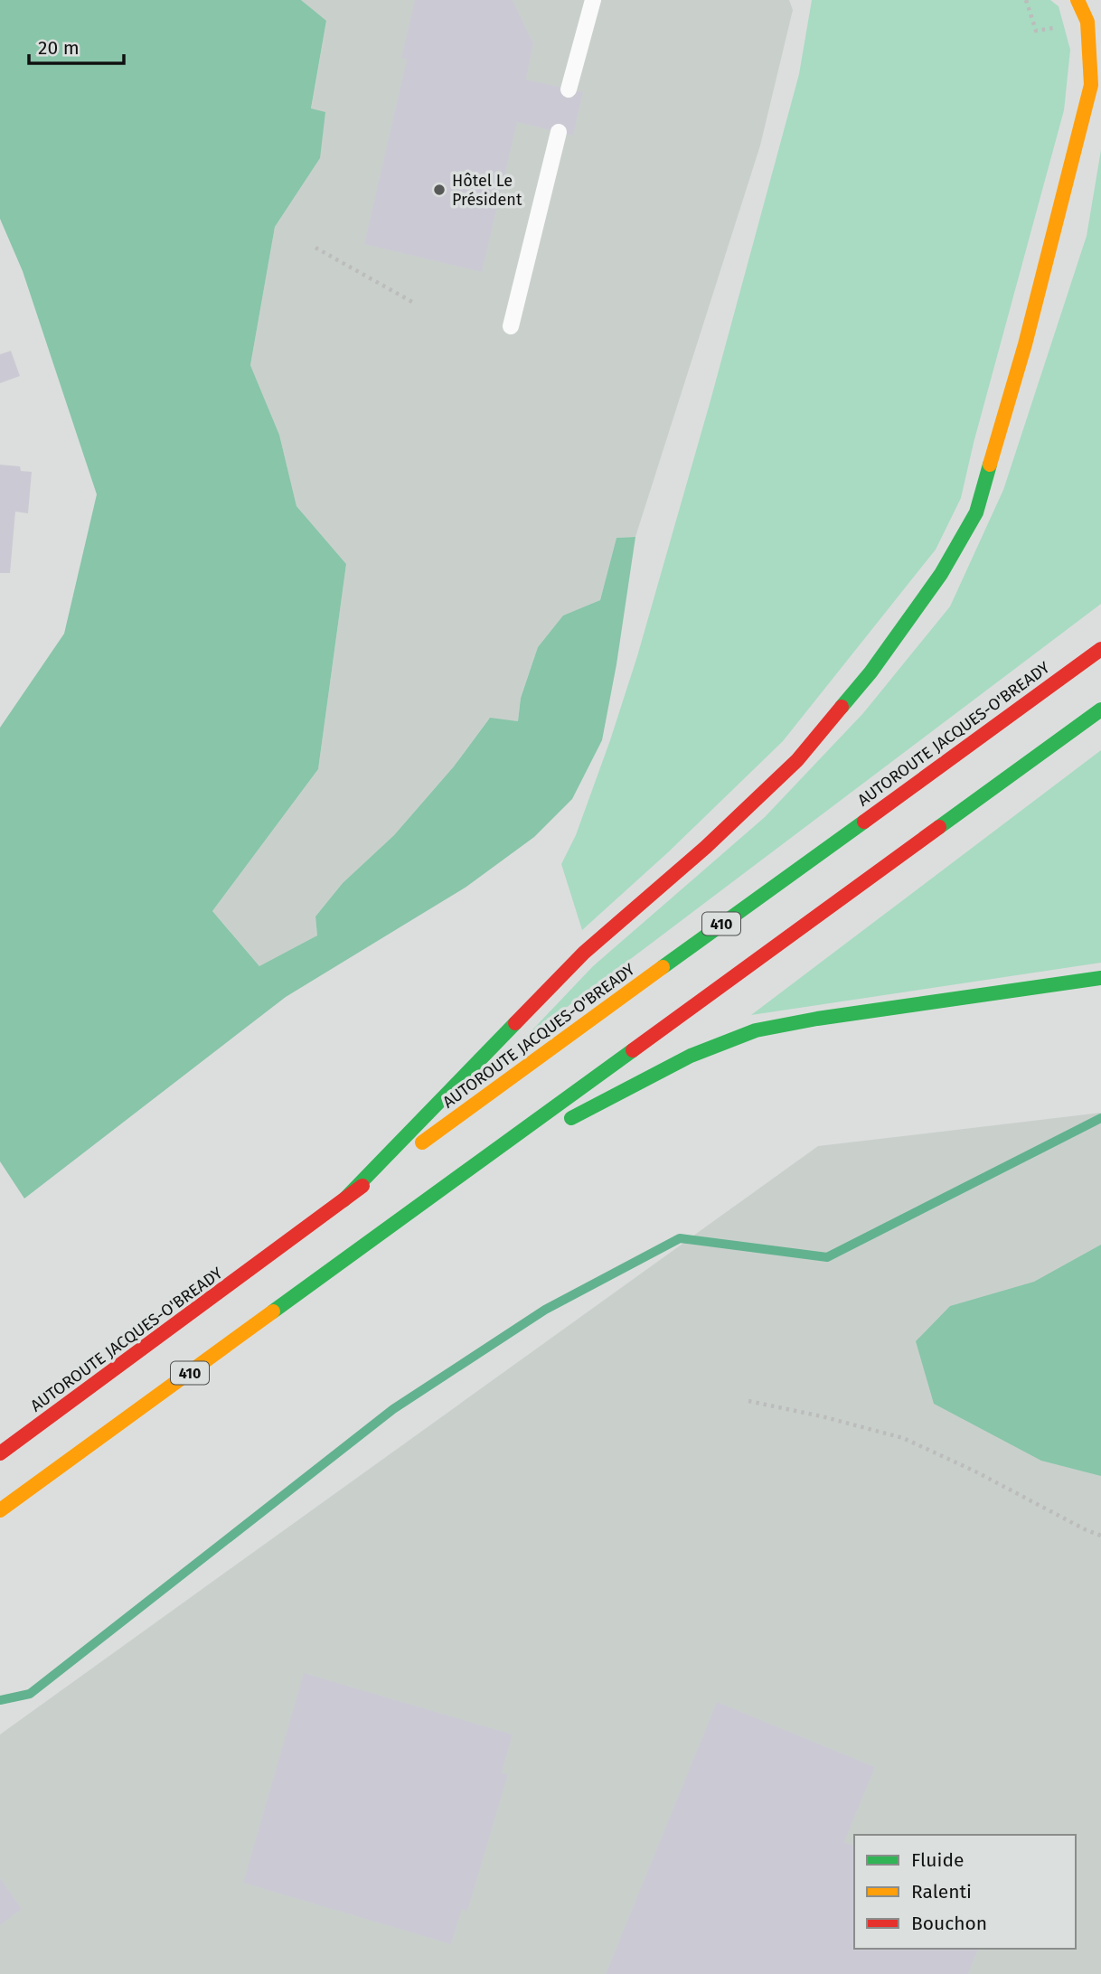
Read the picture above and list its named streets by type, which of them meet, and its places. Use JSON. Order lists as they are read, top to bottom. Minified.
{"streets":{"highway":["AUTOROUTE JACQUES-O'BREADY","410"]},"places":["Hôtel Le Président"],"legend":["Fluide","Ralenti","Bouchon"],"scale_bar":"20 m"}
